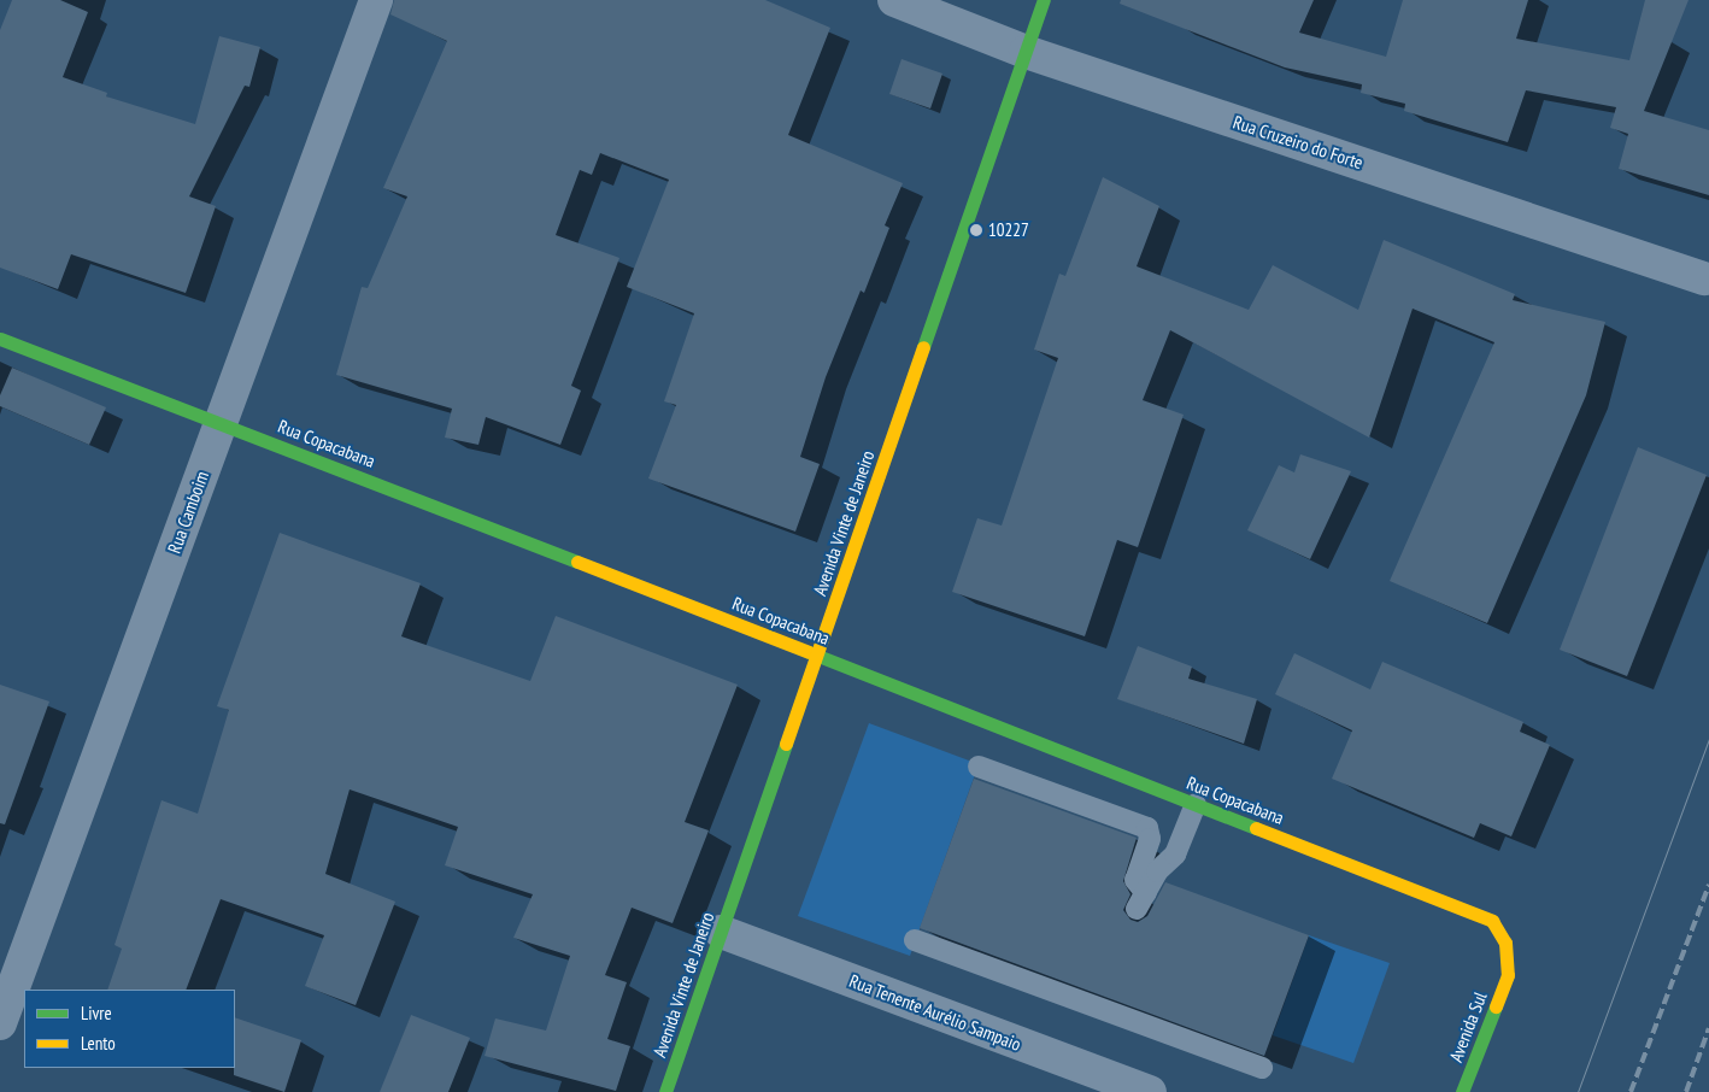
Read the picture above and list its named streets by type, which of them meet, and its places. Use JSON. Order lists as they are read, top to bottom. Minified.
{"streets":{"street":["Rua Cruzeiro do Forte","Rua Copacabana","Rua Camboim","Avenida Vinte de Janeiro","Rua Tenente Aurélio Sampaio","Avenida Sul"]},"crossings":[["Rua Cruzeiro do Forte","Avenida Vinte de Janeiro"],["Rua Copacabana","Rua Camboim"],["Rua Copacabana","Avenida Vinte de Janeiro"],["Rua Copacabana","Avenida Sul"],["Avenida Vinte de Janeiro","Rua Tenente Aurélio Sampaio"]],"places":["10227"],"legend":["Livre","Lento"]}
